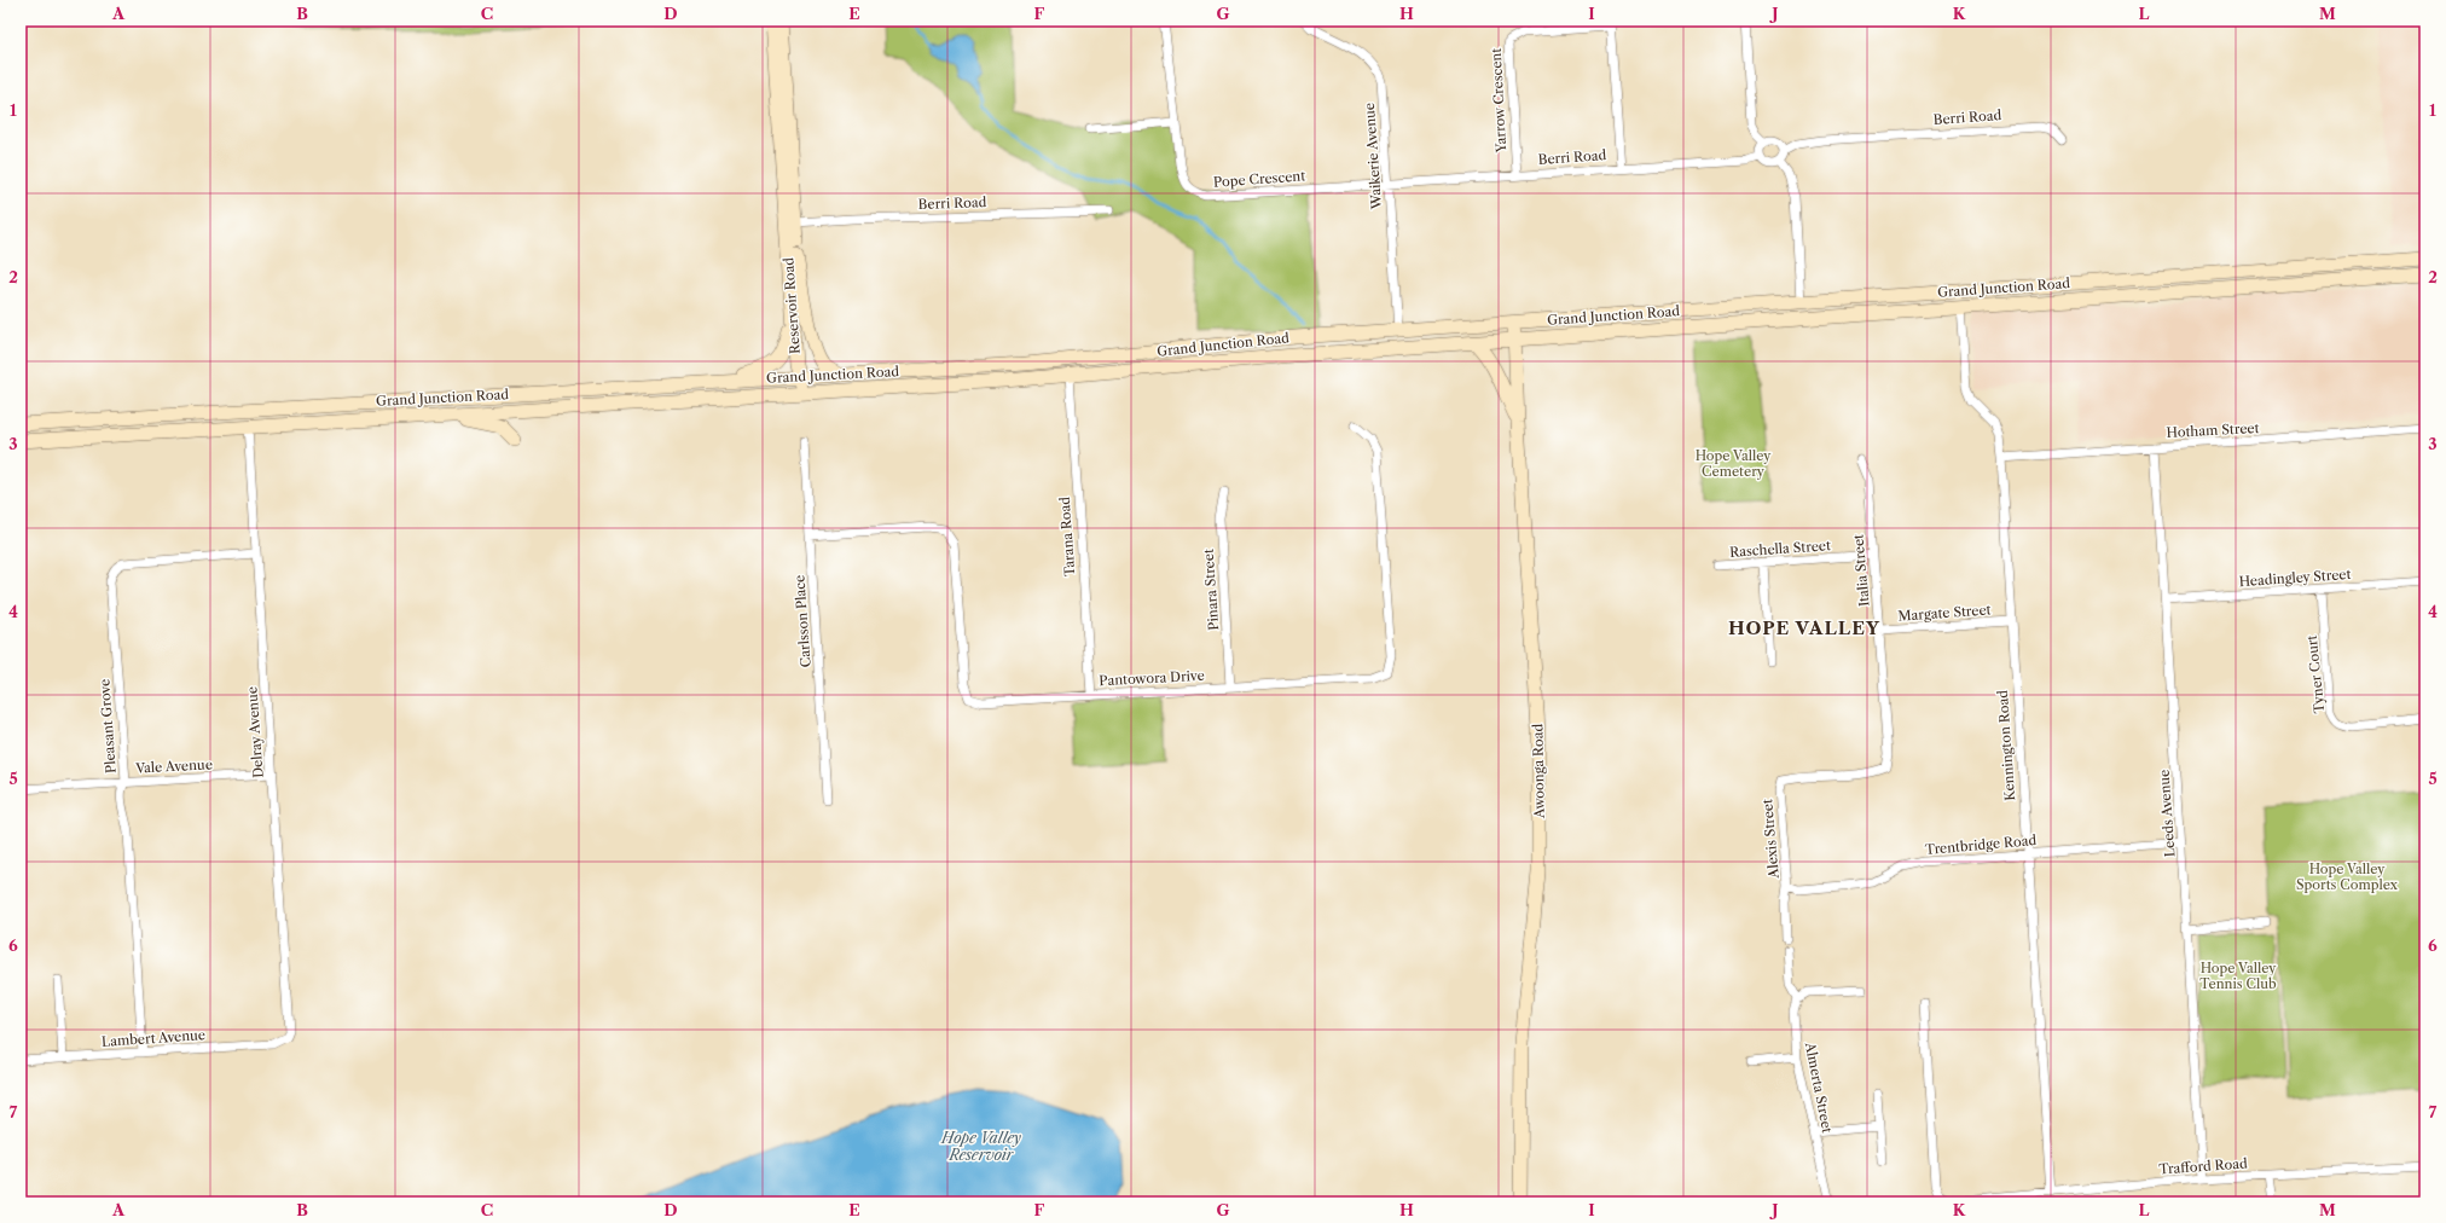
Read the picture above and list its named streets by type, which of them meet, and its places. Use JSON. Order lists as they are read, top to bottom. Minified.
{"streets":{"main road":["Grand Junction Road","Reservoir Road","Awoonga Road"],"street":["Yarrow Crescent","Berri Road","Waikerie Avenue","Pope Crescent","Hotham Street","Tarana Road","Raschella Street","Italia Street","Headingley Street","Pinara Street","Margate Street","Carlsson Place","Tyner Court","Pantowora Drive","Pleasant Grove","Delray Avenue","Kennington Road","Vale Avenue","Leeds Avenue","Alexis Street","Trentbridge Road","Lambert Avenue","Almerta Street","Trafford Road"]},"crossings":[["Yarrow Crescent","Berri Road"],["Berri Road","Waikerie Avenue"],["Berri Road","Pope Crescent"],["Berri Road","Reservoir Road"],["Waikerie Avenue","Pope Crescent"],["Waikerie Avenue","Grand Junction Road"],["Grand Junction Road","Reservoir Road"],["Grand Junction Road","Tarana Road"],["Grand Junction Road","Delray Avenue"],["Grand Junction Road","Kennington Road"],["Grand Junction Road","Awoonga Road"],["Hotham Street","Kennington Road"],["Hotham Street","Leeds Avenue"],["Tarana Road","Pantowora Drive"],["Raschella Street","Italia Street"],["Italia Street","Margate Street"],["Italia Street","Alexis Street"],["Headingley Street","Tyner Court"],["Headingley Street","Leeds Avenue"],["Pinara Street","Pantowora Drive"],["Margate Street","Kennington Road"],["Carlsson Place","Pantowora Drive"],["Pleasant Grove","Delray Avenue"],["Pleasant Grove","Vale Avenue"],["Pleasant Grove","Lambert Avenue"],["Delray Avenue","Vale Avenue"],["Delray Avenue","Lambert Avenue"],["Kennington Road","Trentbridge Road"],["Kennington Road","Trafford Road"],["Leeds Avenue","Trentbridge Road"],["Leeds Avenue","Trafford Road"],["Alexis Street","Trentbridge Road"]],"districts":["HOPE VALLEY"],"water":["Hope Valley Reservoir"],"parks":["Hope Valley Cemetery","Hope Valley Sports Complex","Hope Valley Tennis Club"],"grid":{"columns":["A","B","C","D","E","F","G","H","I","J","K","L","M"],"rows":["1","2","3","4","5","6","7"]}}
